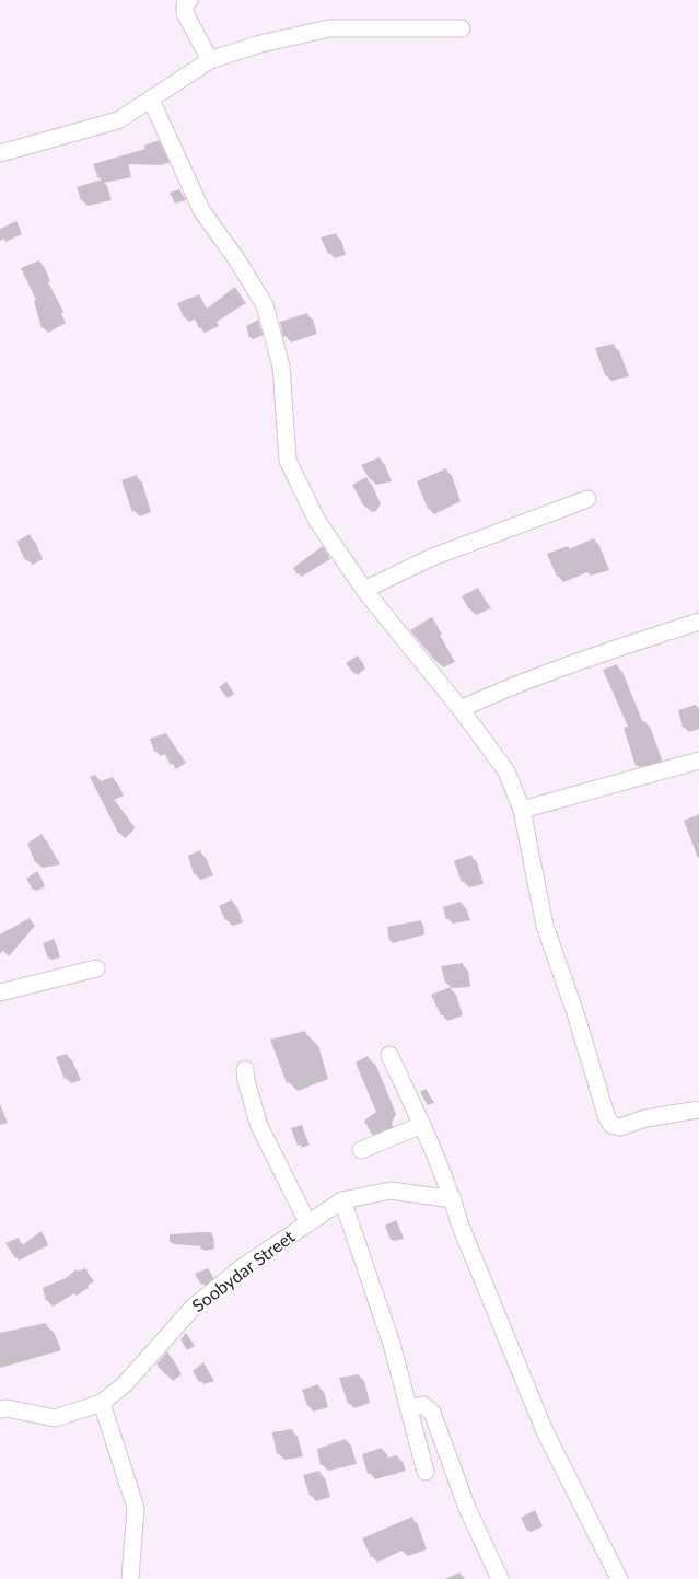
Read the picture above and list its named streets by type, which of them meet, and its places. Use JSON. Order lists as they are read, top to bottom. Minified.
{"streets":{"street":["Soobydar Street"]}}
